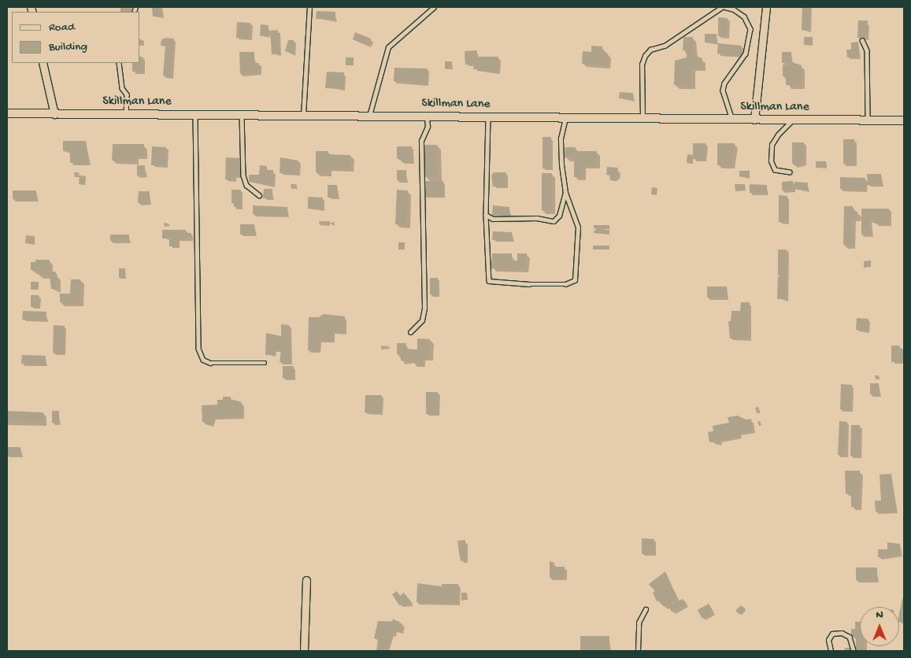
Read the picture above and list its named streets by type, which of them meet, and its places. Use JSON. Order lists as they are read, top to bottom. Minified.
{"streets":{"street":["Skillman Lane"]},"legend":["Road","Building"],"north":"top"}
